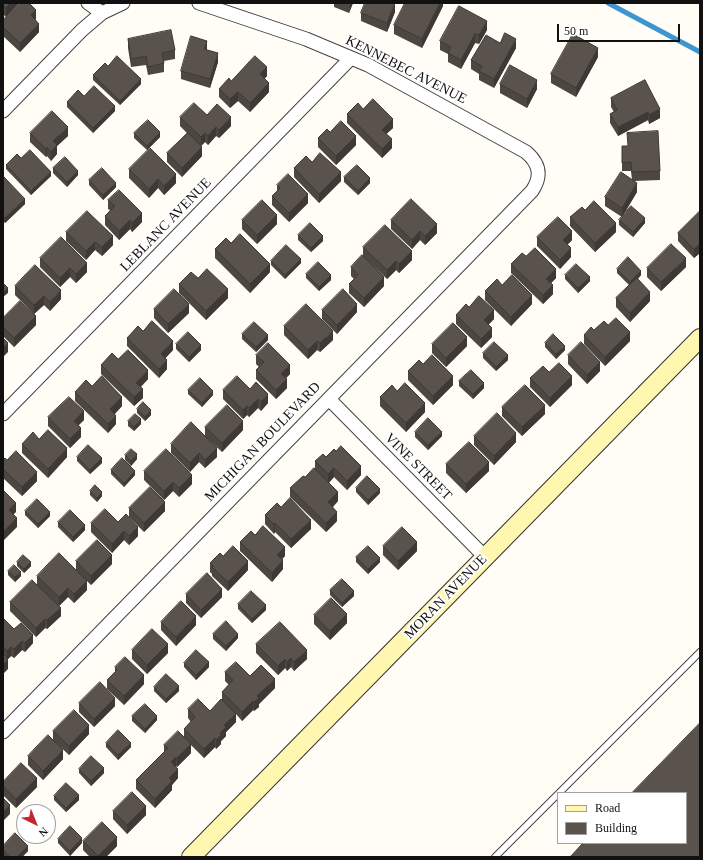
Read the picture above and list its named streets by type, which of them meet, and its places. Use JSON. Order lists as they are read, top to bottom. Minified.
{"streets":{"main road":["MORAN AVENUE"],"street":["KENNEBEC AVENUE","LEBLANC AVENUE","MICHIGAN BOULEVARD","VINE STREET"]},"crossings":[["KENNEBEC AVENUE","LEBLANC AVENUE"],["KENNEBEC AVENUE","MICHIGAN BOULEVARD"],["MICHIGAN BOULEVARD","VINE STREET"],["VINE STREET","MORAN AVENUE"]],"legend":["Road","Building"],"scale_bar":"50 m","north":"bottom right"}
